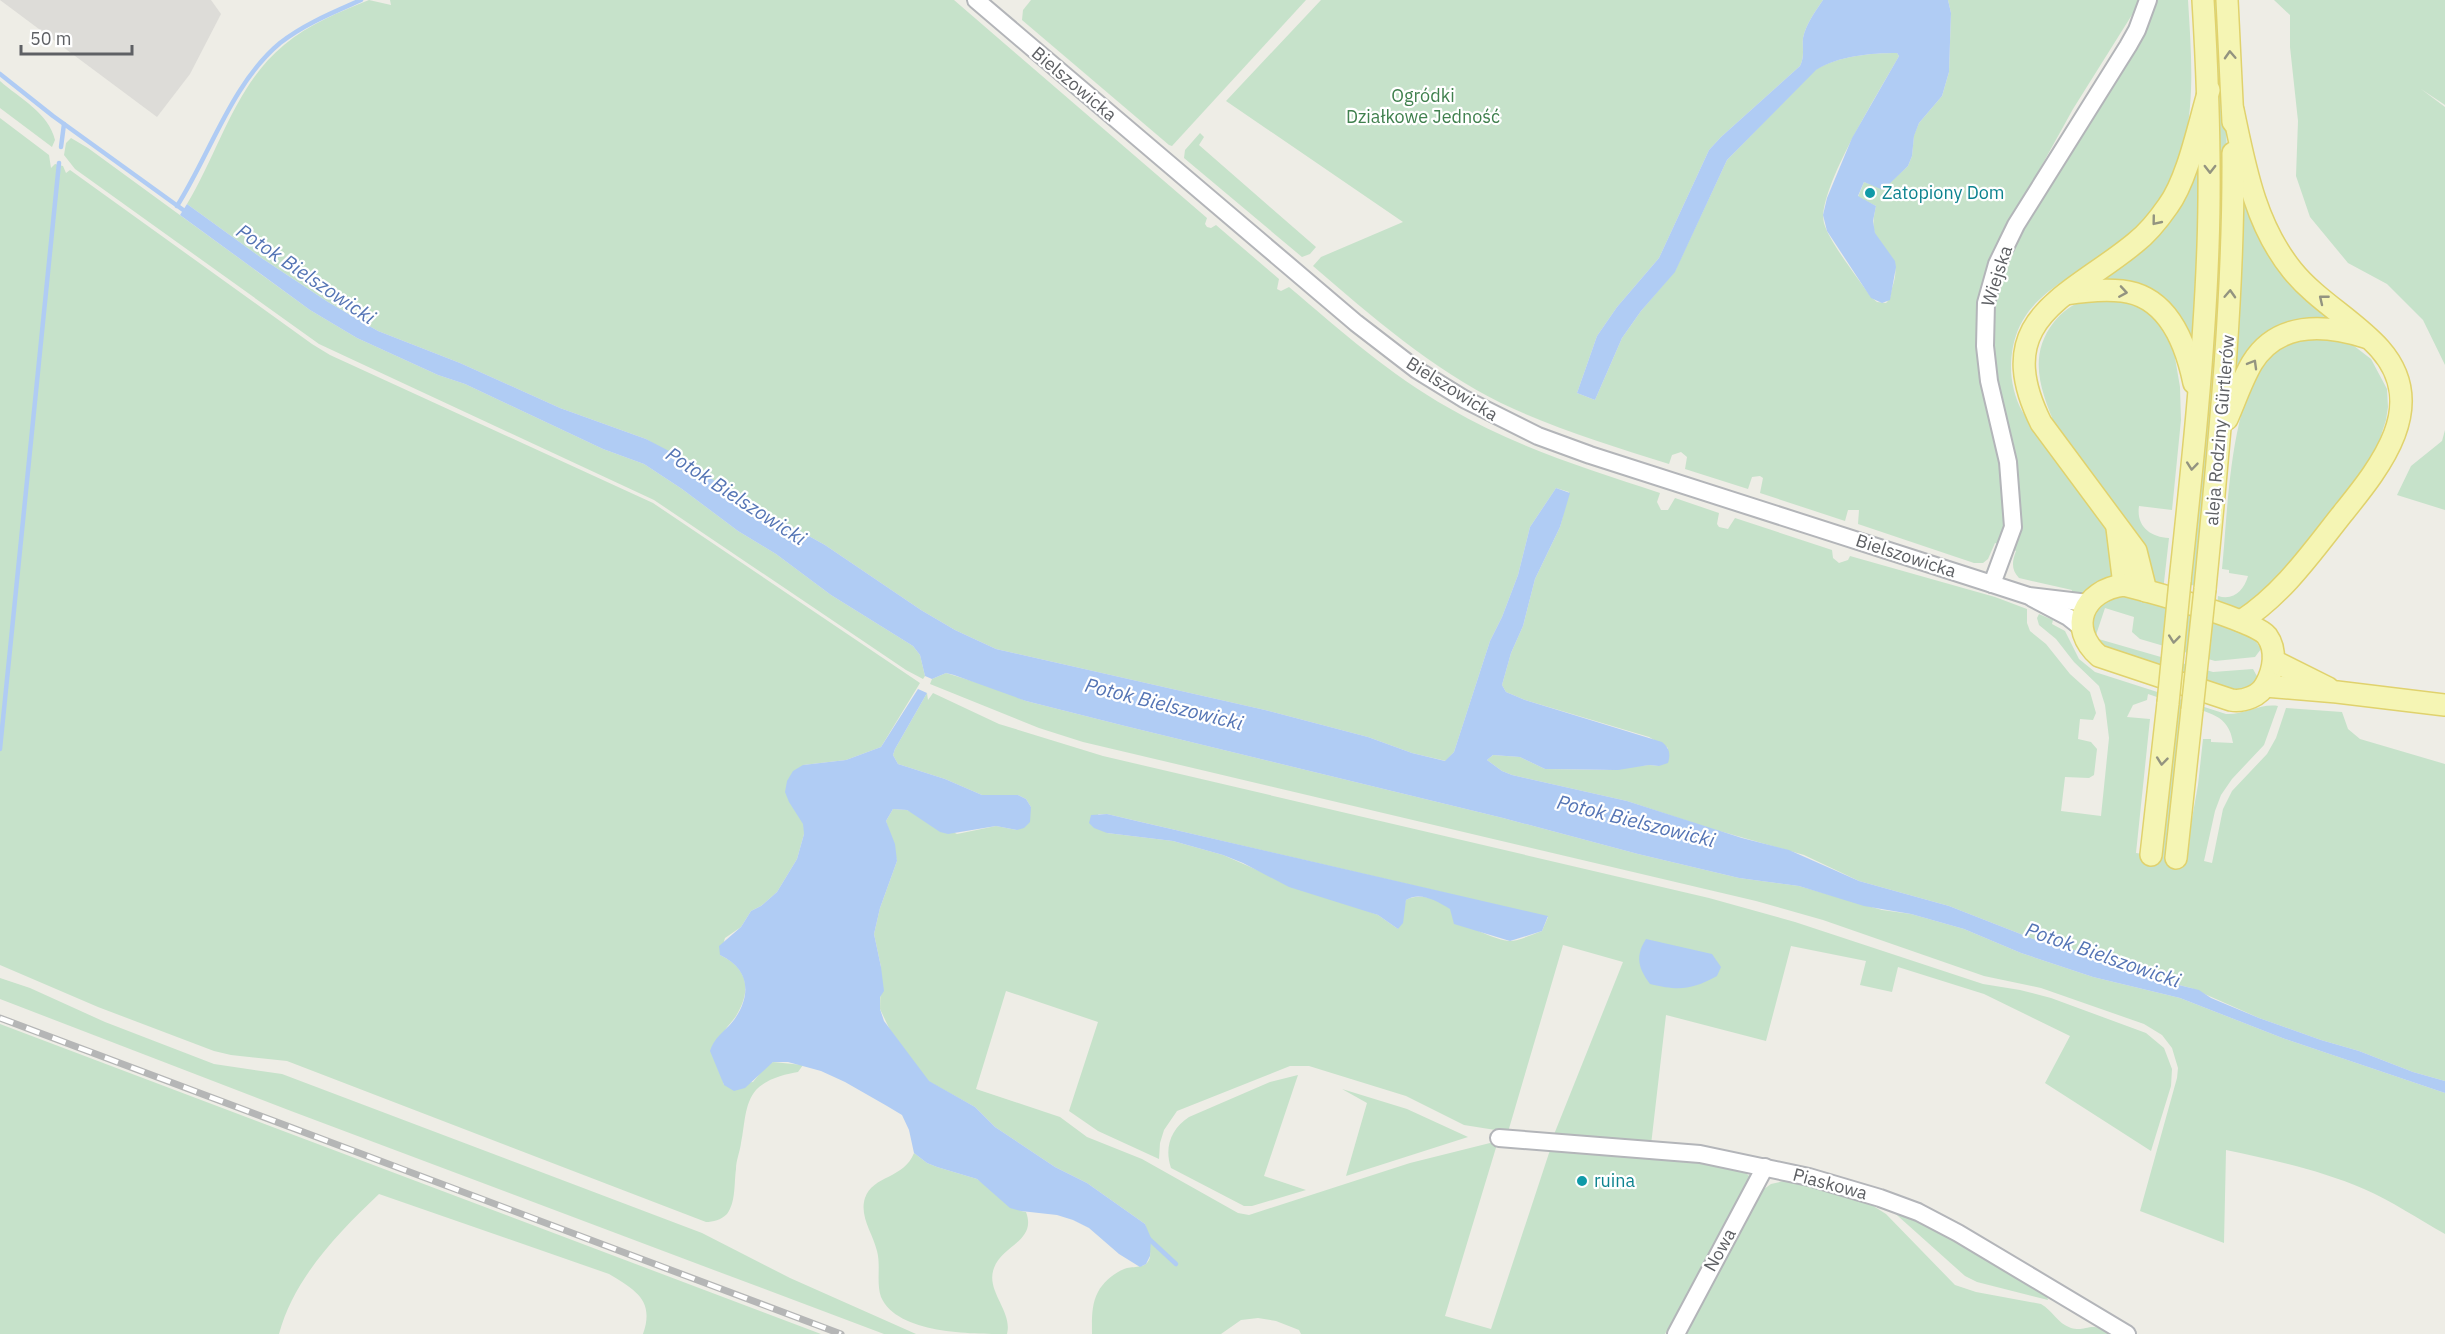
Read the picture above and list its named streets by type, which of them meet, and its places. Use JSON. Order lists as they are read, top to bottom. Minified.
{"streets":{"main road":["aleja Rodziny Gürtlerów"],"street":["Bielszowicka","Wiejska","Piaskowa","Nowa"]},"crossings":[["Bielszowicka","Wiejska"],["Piaskowa","Nowa"]],"water":["Potok Bielszowicki"],"parks":["Ogródki Działkowe Jedność"],"places":["Zatopiony Dom","ruina"],"scale_bar":"50 m"}
